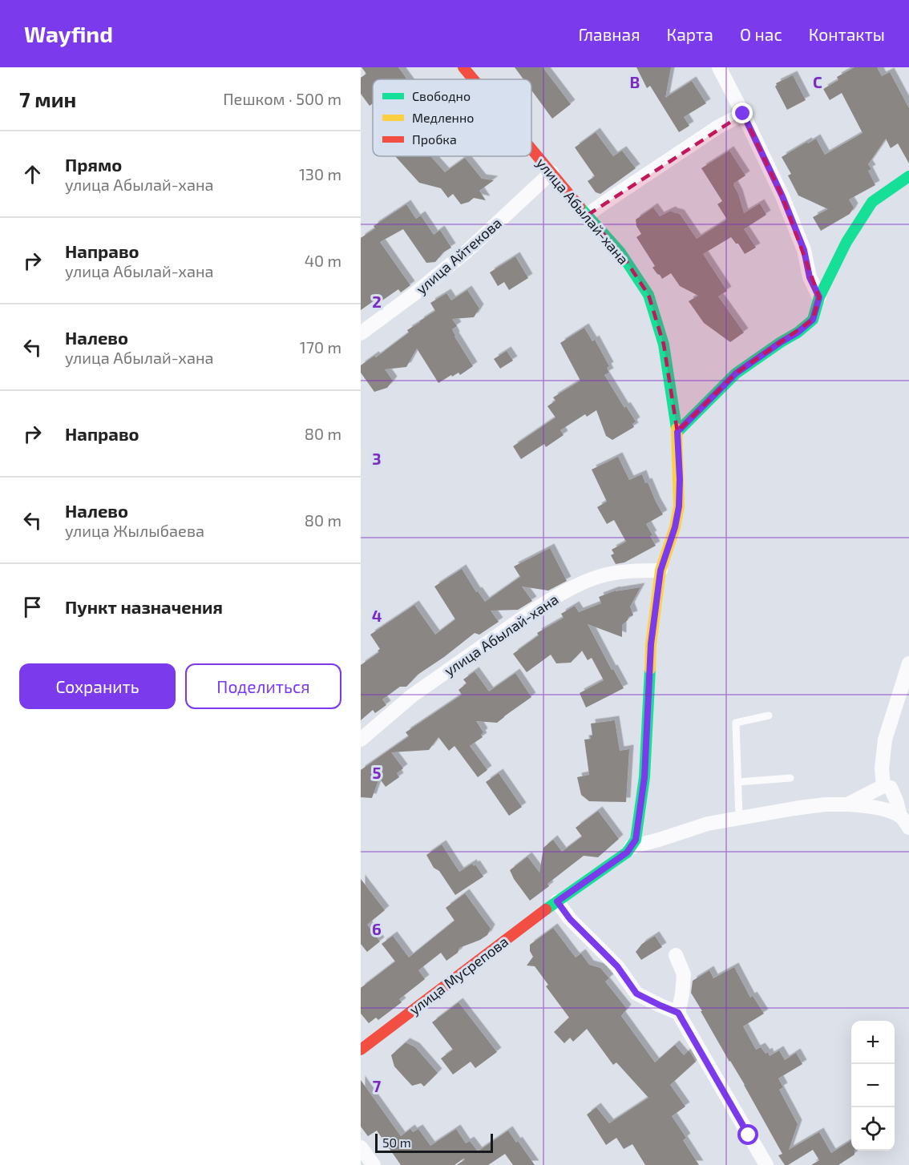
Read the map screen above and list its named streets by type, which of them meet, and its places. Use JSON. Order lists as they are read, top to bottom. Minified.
{"streets":{"street":["улица Абылай-хана","улица Айтекова","улица Мусрепова"]},"crossings":[["улица Абылай-хана","улица Айтекова"]],"legend":["Свободно","Медленно","Пробка"],"scale_bar":"50 m","page":{"header":"Wayfind","nav":["Главная","Карта","О нас","Контакты"],"heading":["7 мин","Пешком · 500 m"],"list":[["Прямо","улица Абылай-хана","130 m"],["Направо","улица Абылай-хана","40 m"],["Налево","улица Абылай-хана","170 m"],["Направо","80 m"],["Налево","улица Жылыбаева","80 m"],"Пункт назначения"],"buttons":["Сохранить","Поделиться"],"map_buttons":["+","−"],"scale":"50 m"},"grid":{"columns":["B","C"],"rows":["2","3","4","5","6","7"]}}
